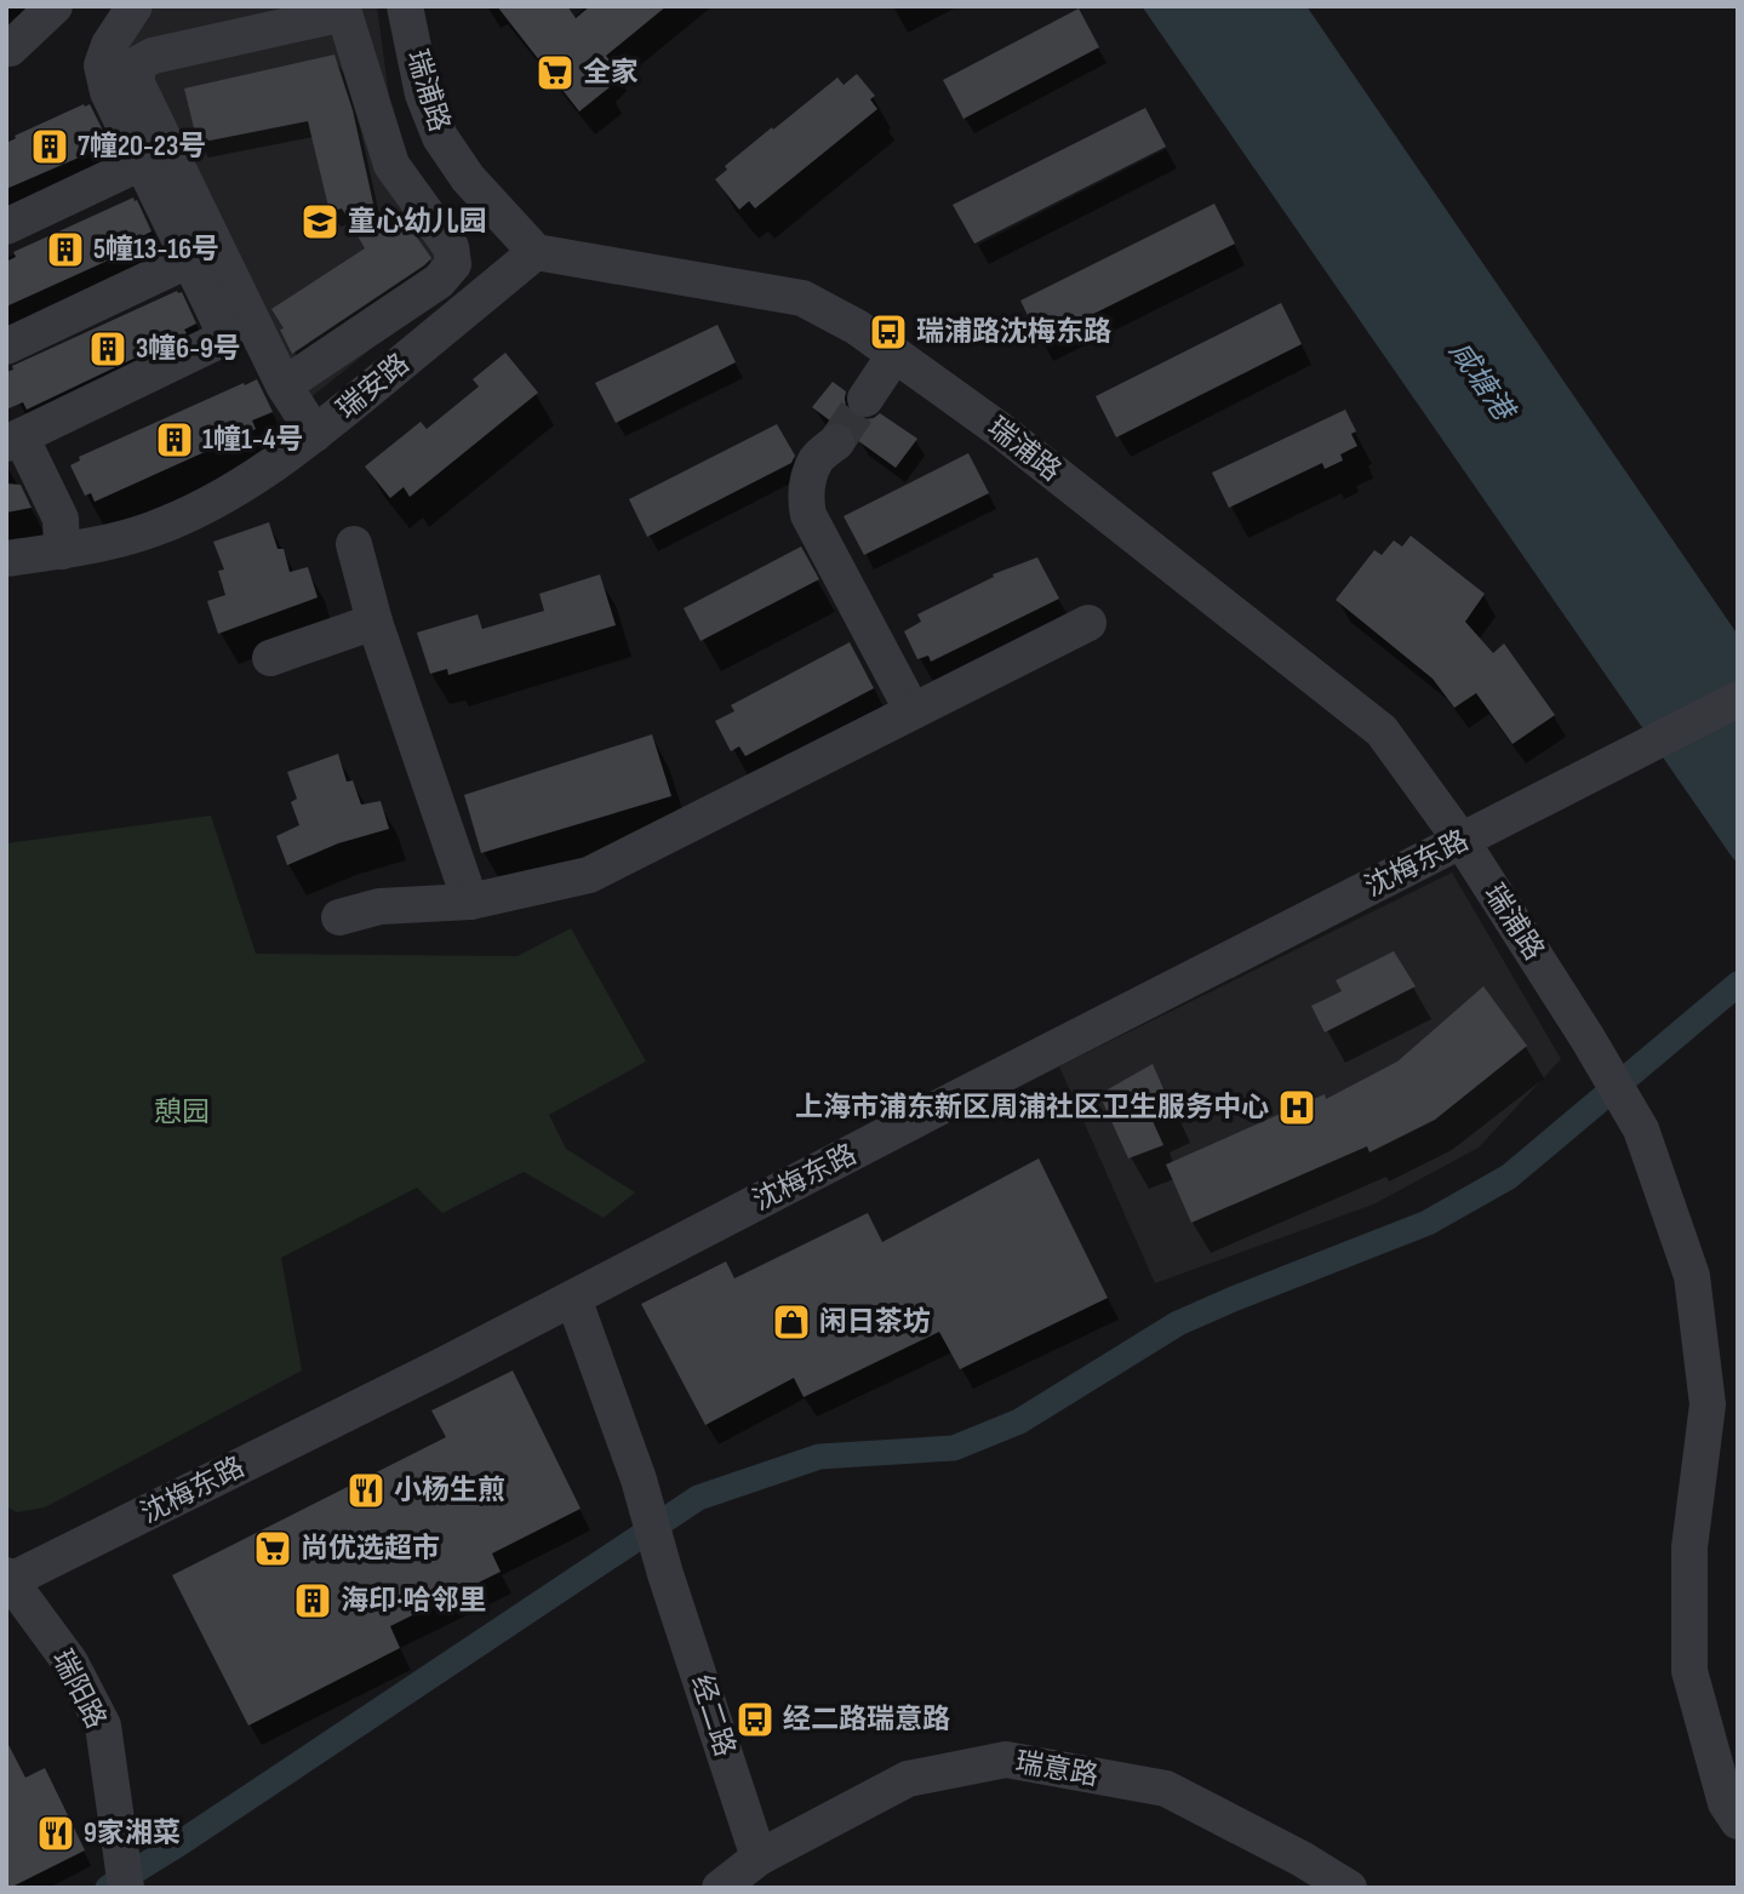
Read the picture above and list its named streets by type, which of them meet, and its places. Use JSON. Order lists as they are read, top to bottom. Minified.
{"streets":{"street":["瑞浦路","瑞安路","沈梅东路","瑞阳路","经二路","瑞意路"]},"crossings":[["瑞浦路","瑞安路"],["瑞浦路","沈梅东路"],["沈梅东路","瑞阳路"],["沈梅东路","经二路"],["经二路","瑞意路"]],"water":["咸塘港"],"parks":["憩园"],"places":{"supermarket":["全家","尚优选超市"],"building":["7幢20-23号","5幢13-16号","3幢6-9号","1幢1-4号","海印·哈邻里"],"school or university":["童心幼儿园"],"bus stop":["瑞浦路沈梅东路","经二路瑞意路"],"hospital":["上海市浦东新区周浦社区卫生服务中心"],"shop":["闲日茶坊"],"restaurant":["小杨生煎","9家湘菜"]}}
